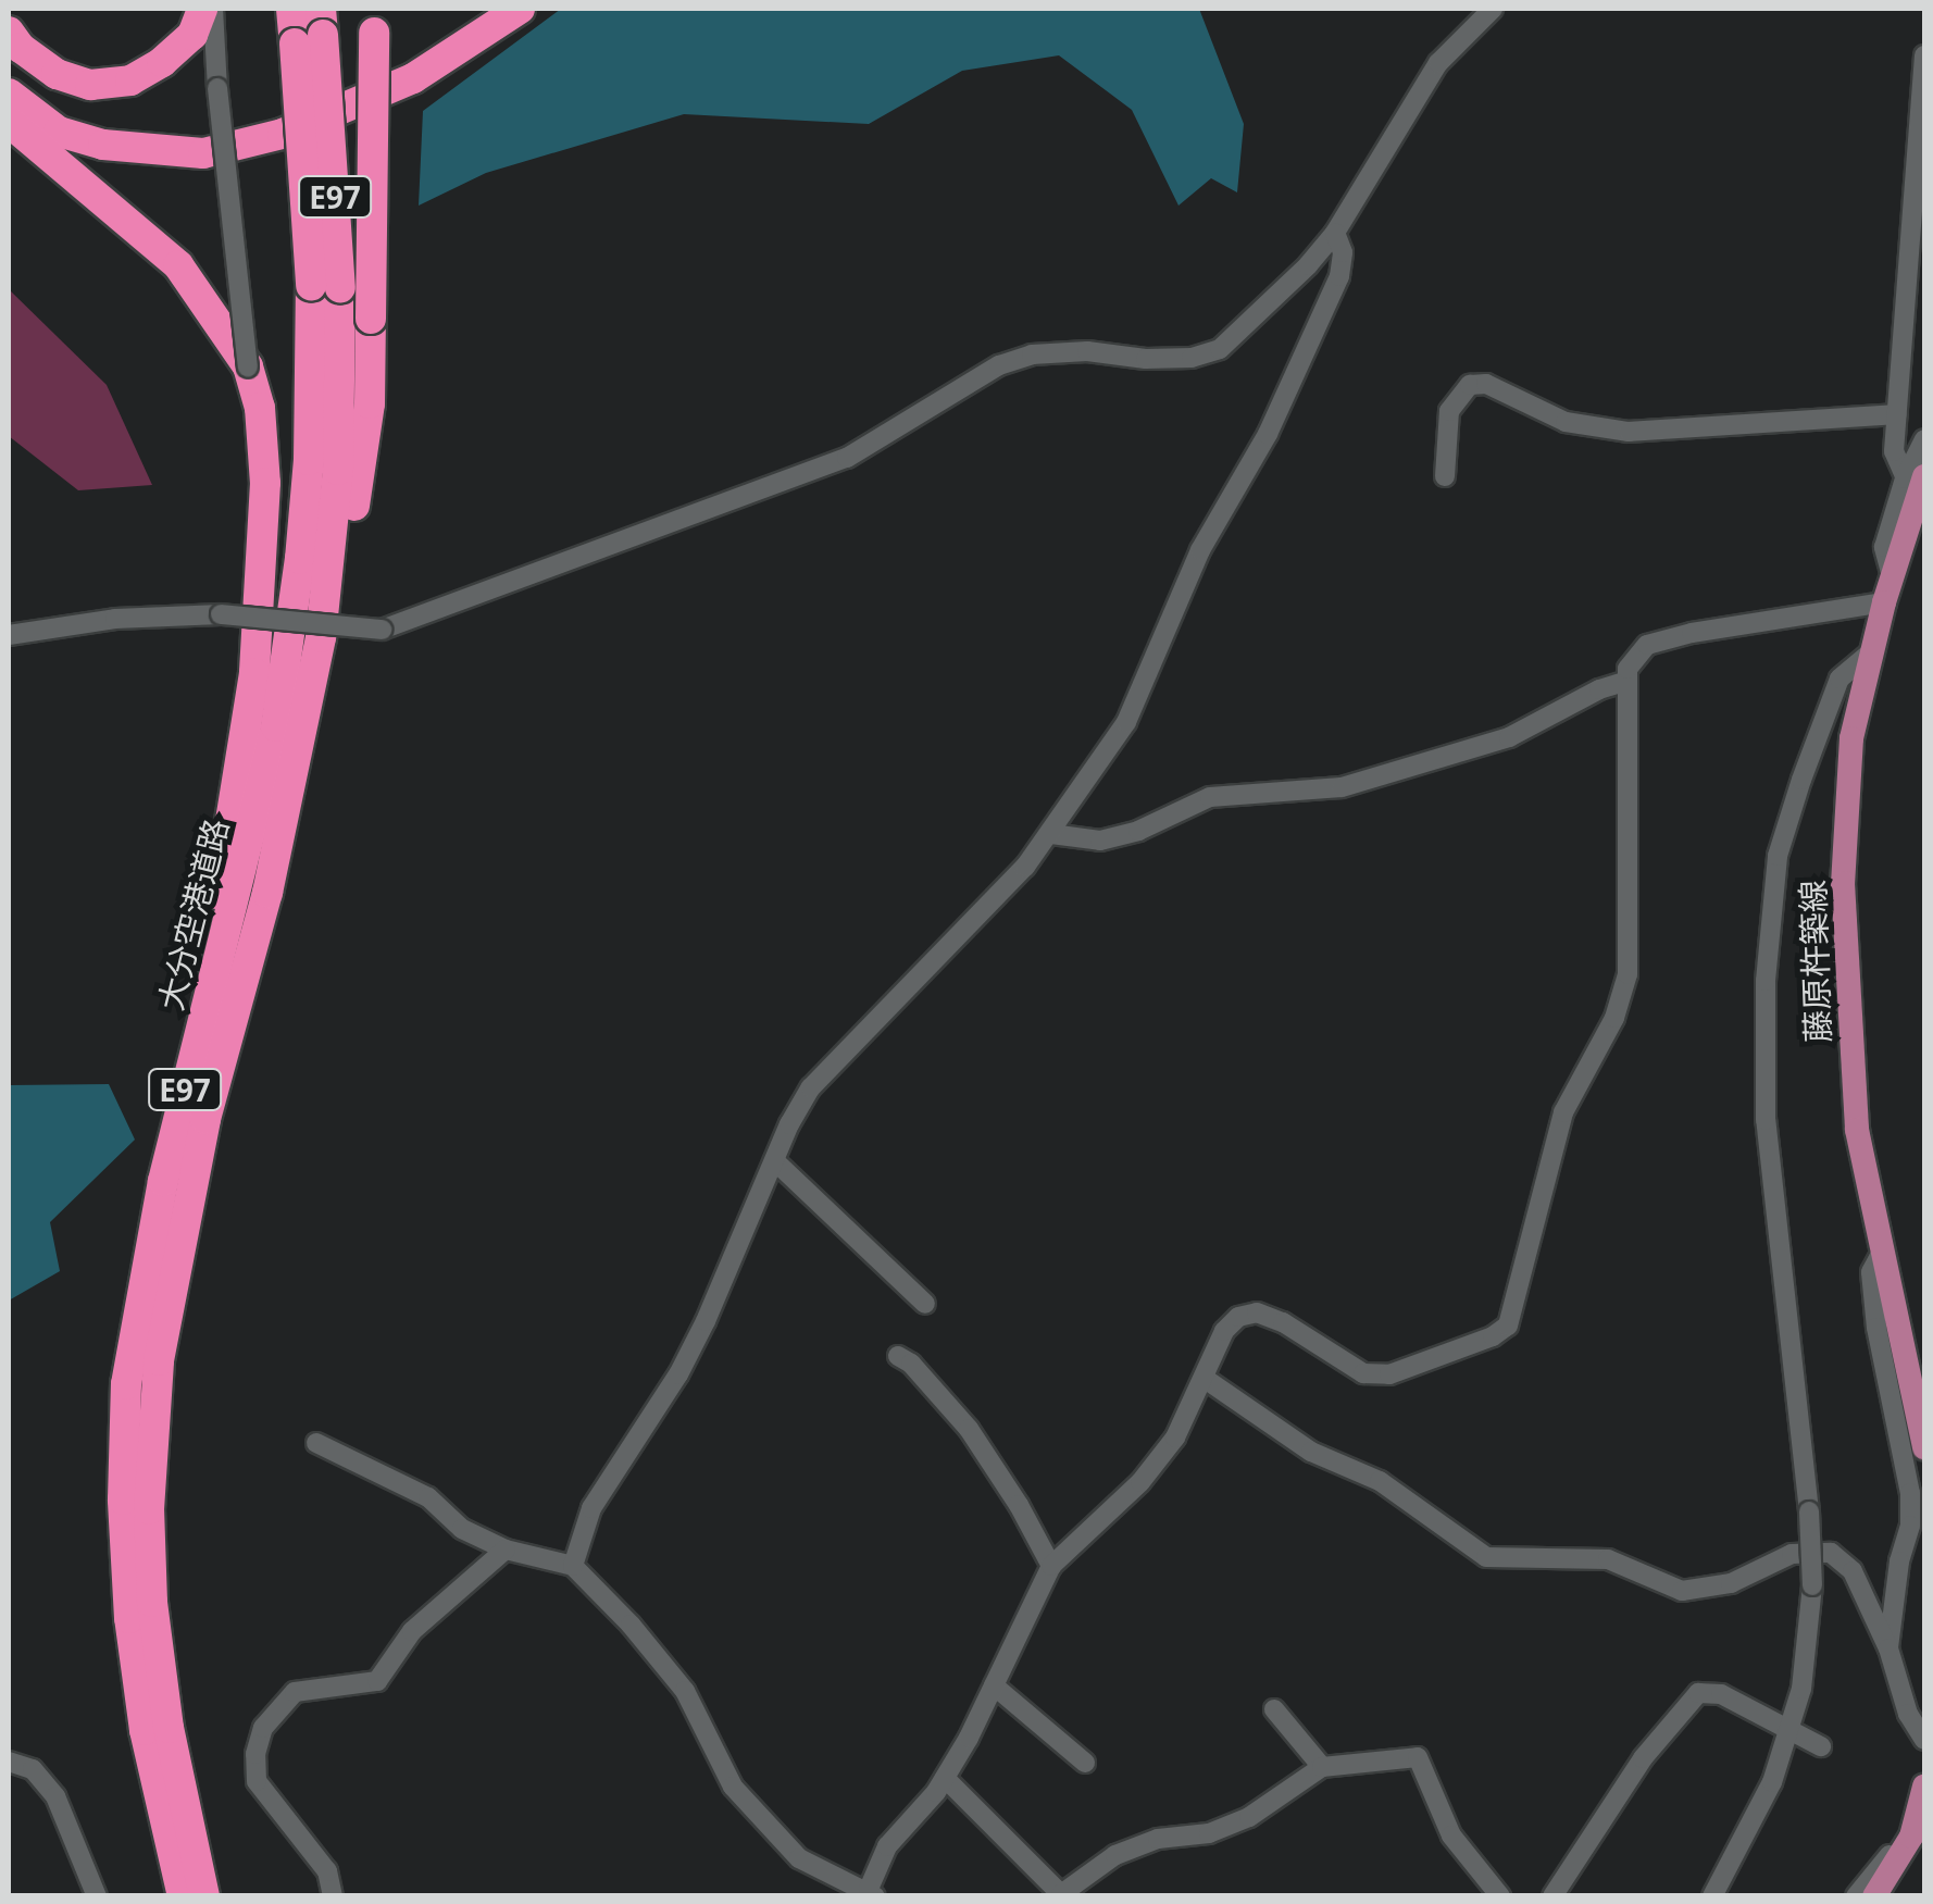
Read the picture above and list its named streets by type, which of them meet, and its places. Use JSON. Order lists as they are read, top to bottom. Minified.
{"streets":{"highway":["E97","大分空港道路"],"main road":["藤原杵築線"]}}
